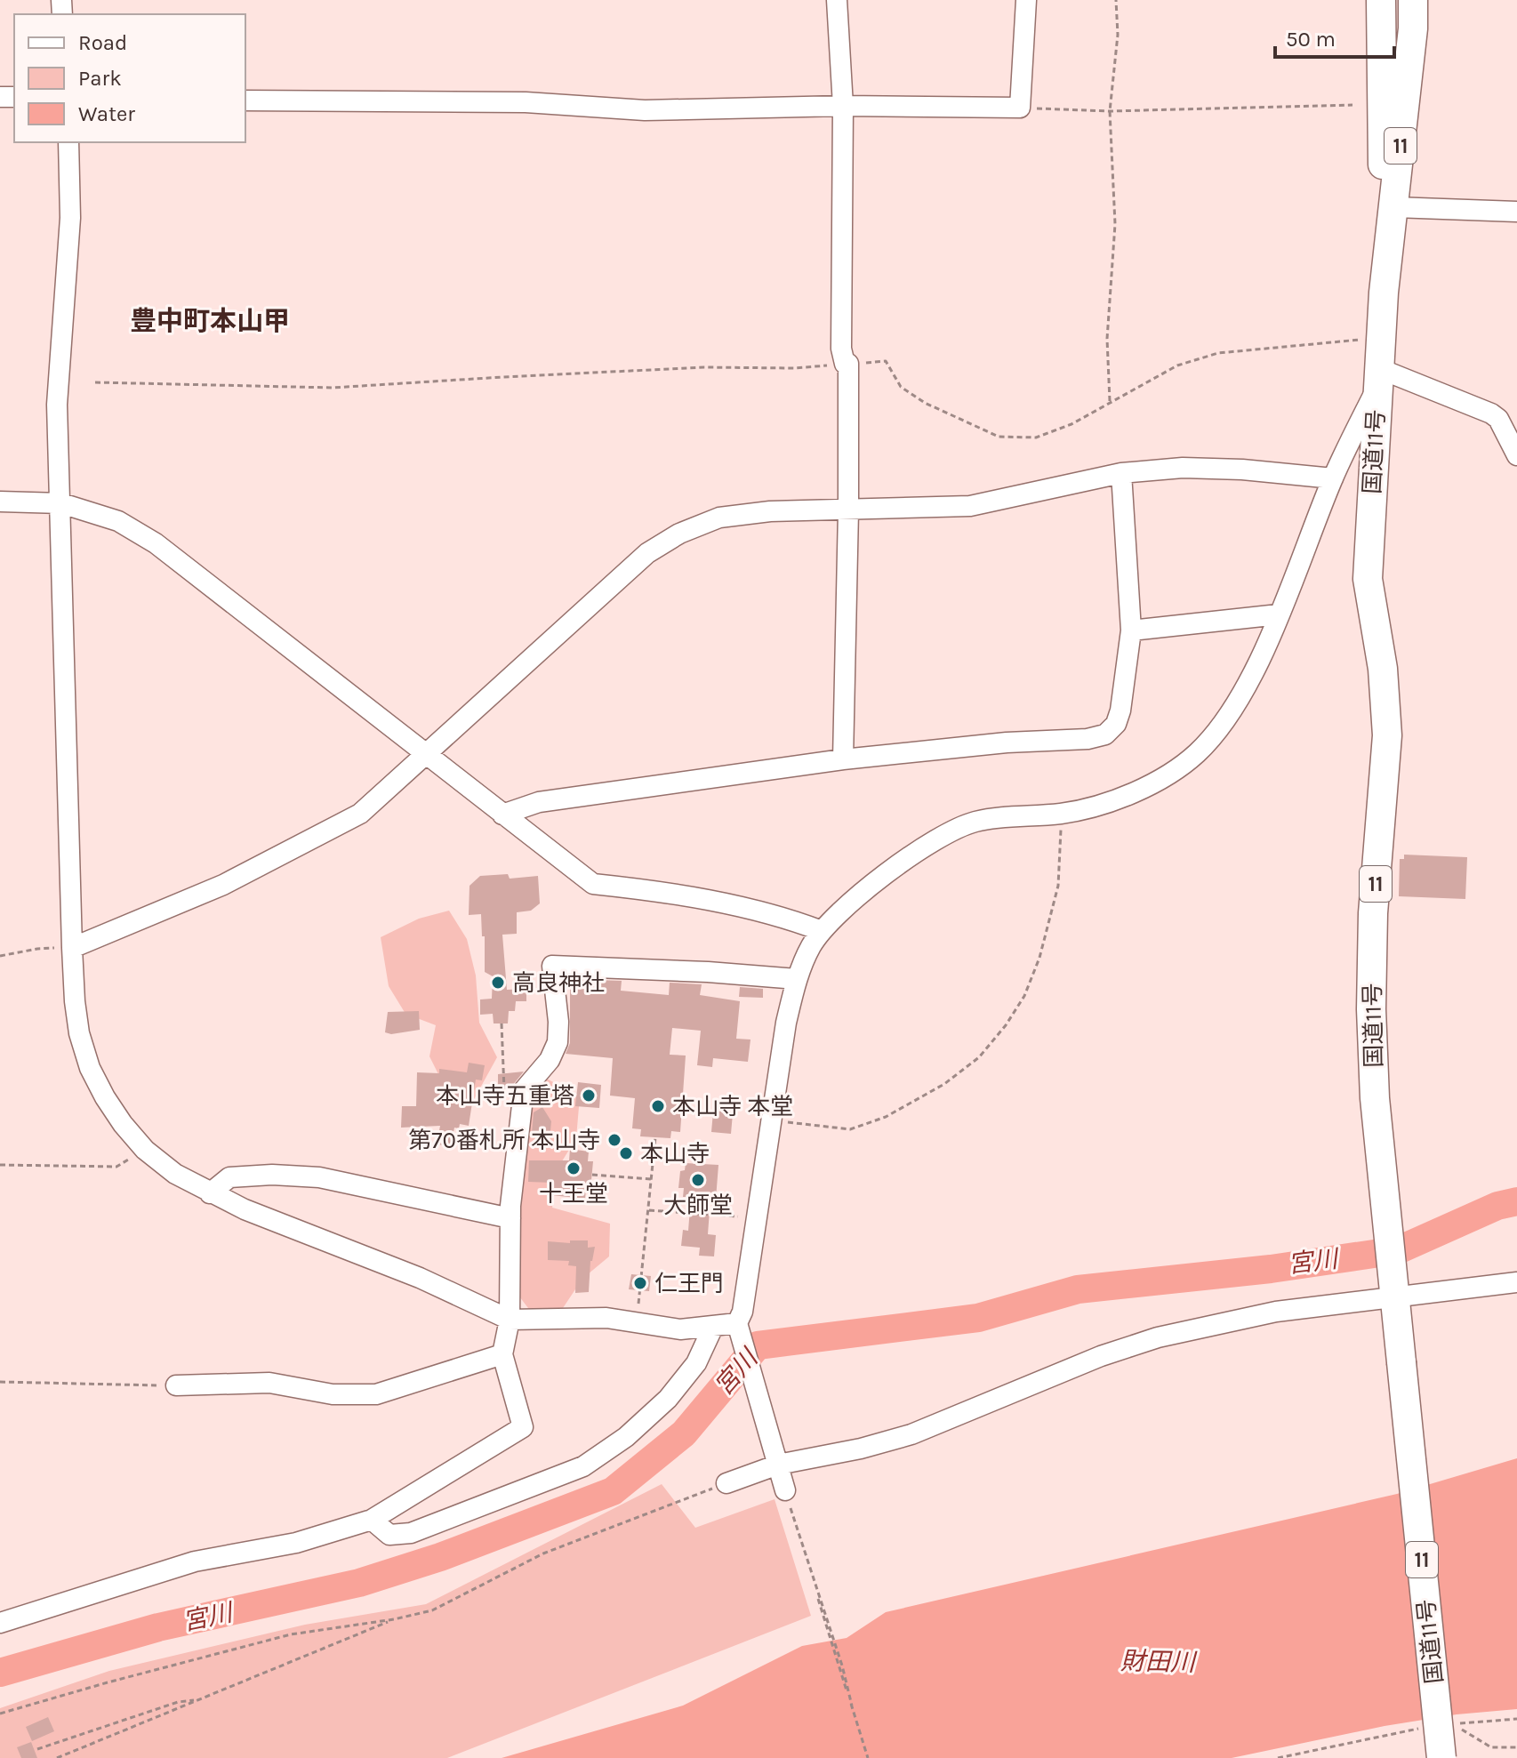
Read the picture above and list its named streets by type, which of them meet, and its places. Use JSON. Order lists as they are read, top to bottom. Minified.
{"streets":{"highway":["11","国道11号"]},"districts":["豊中町本山甲"],"water":["宮川","財田川"],"places":["高良神社","本山寺五重塔","本山寺 本堂","第70番札所 本山寺","本山寺","十王堂","大師堂","仁王門"],"legend":["Road","Park","Water"],"scale_bar":"50 m"}
